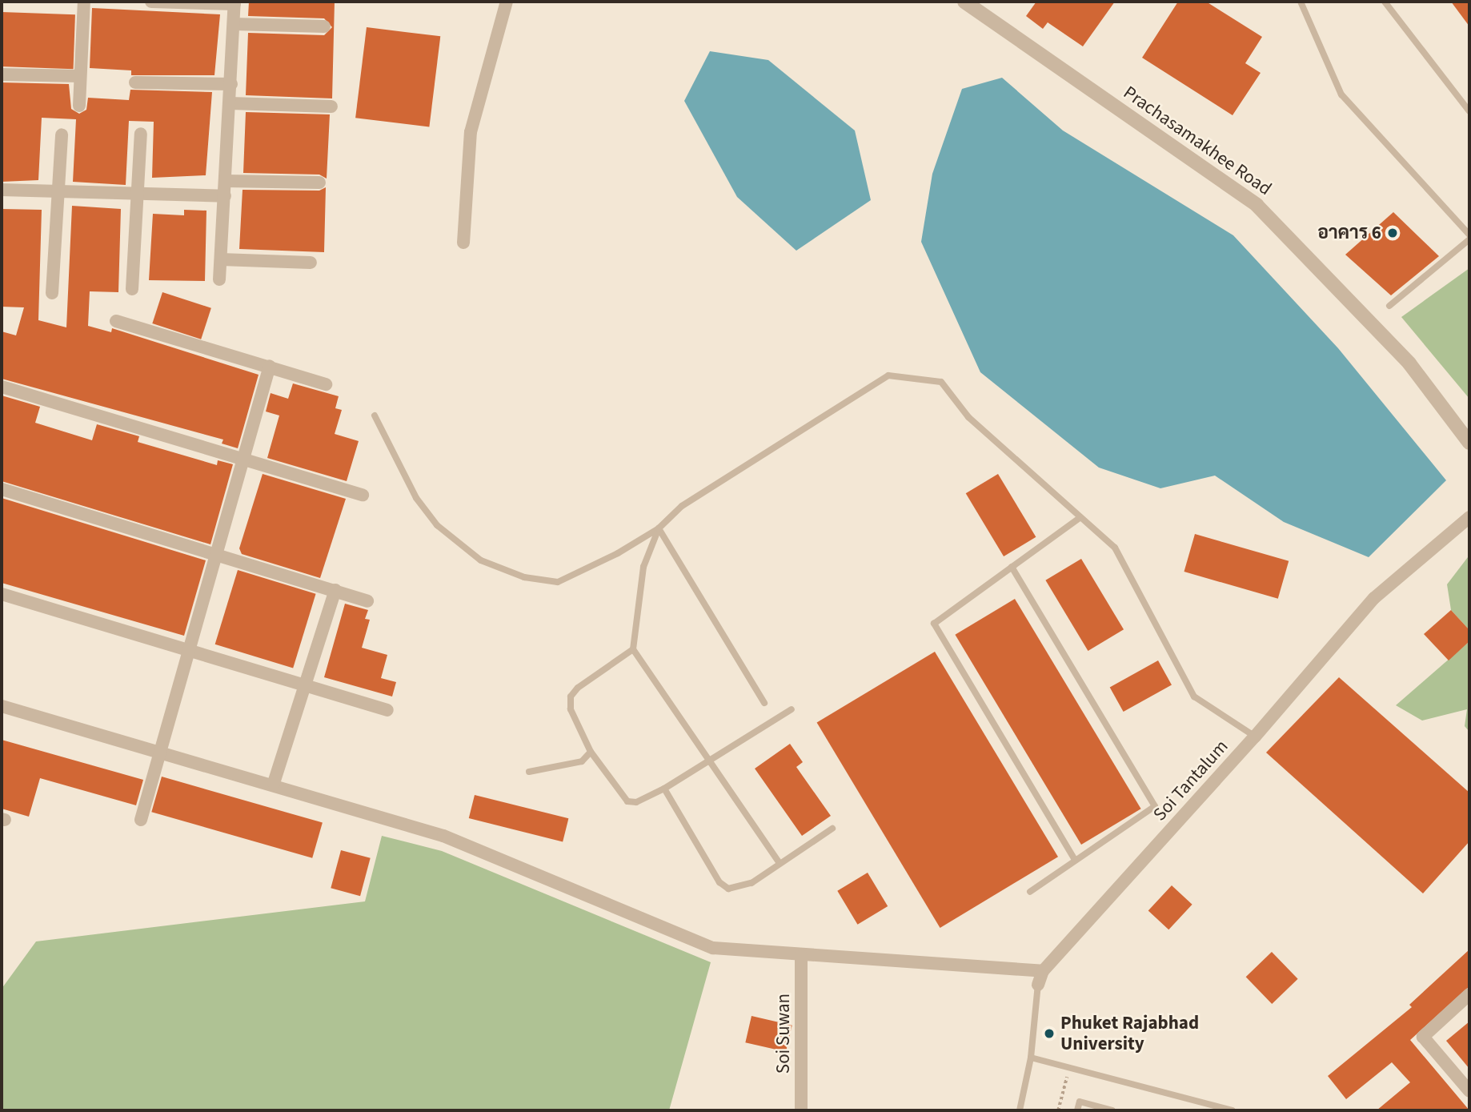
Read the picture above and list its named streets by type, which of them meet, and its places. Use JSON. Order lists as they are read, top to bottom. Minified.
{"streets":{"street":["Prachasamakhee Road","Soi Tantalum","Soi Suwan"]},"places":["อาคาร 6","Phuket Rajabhad University"]}
